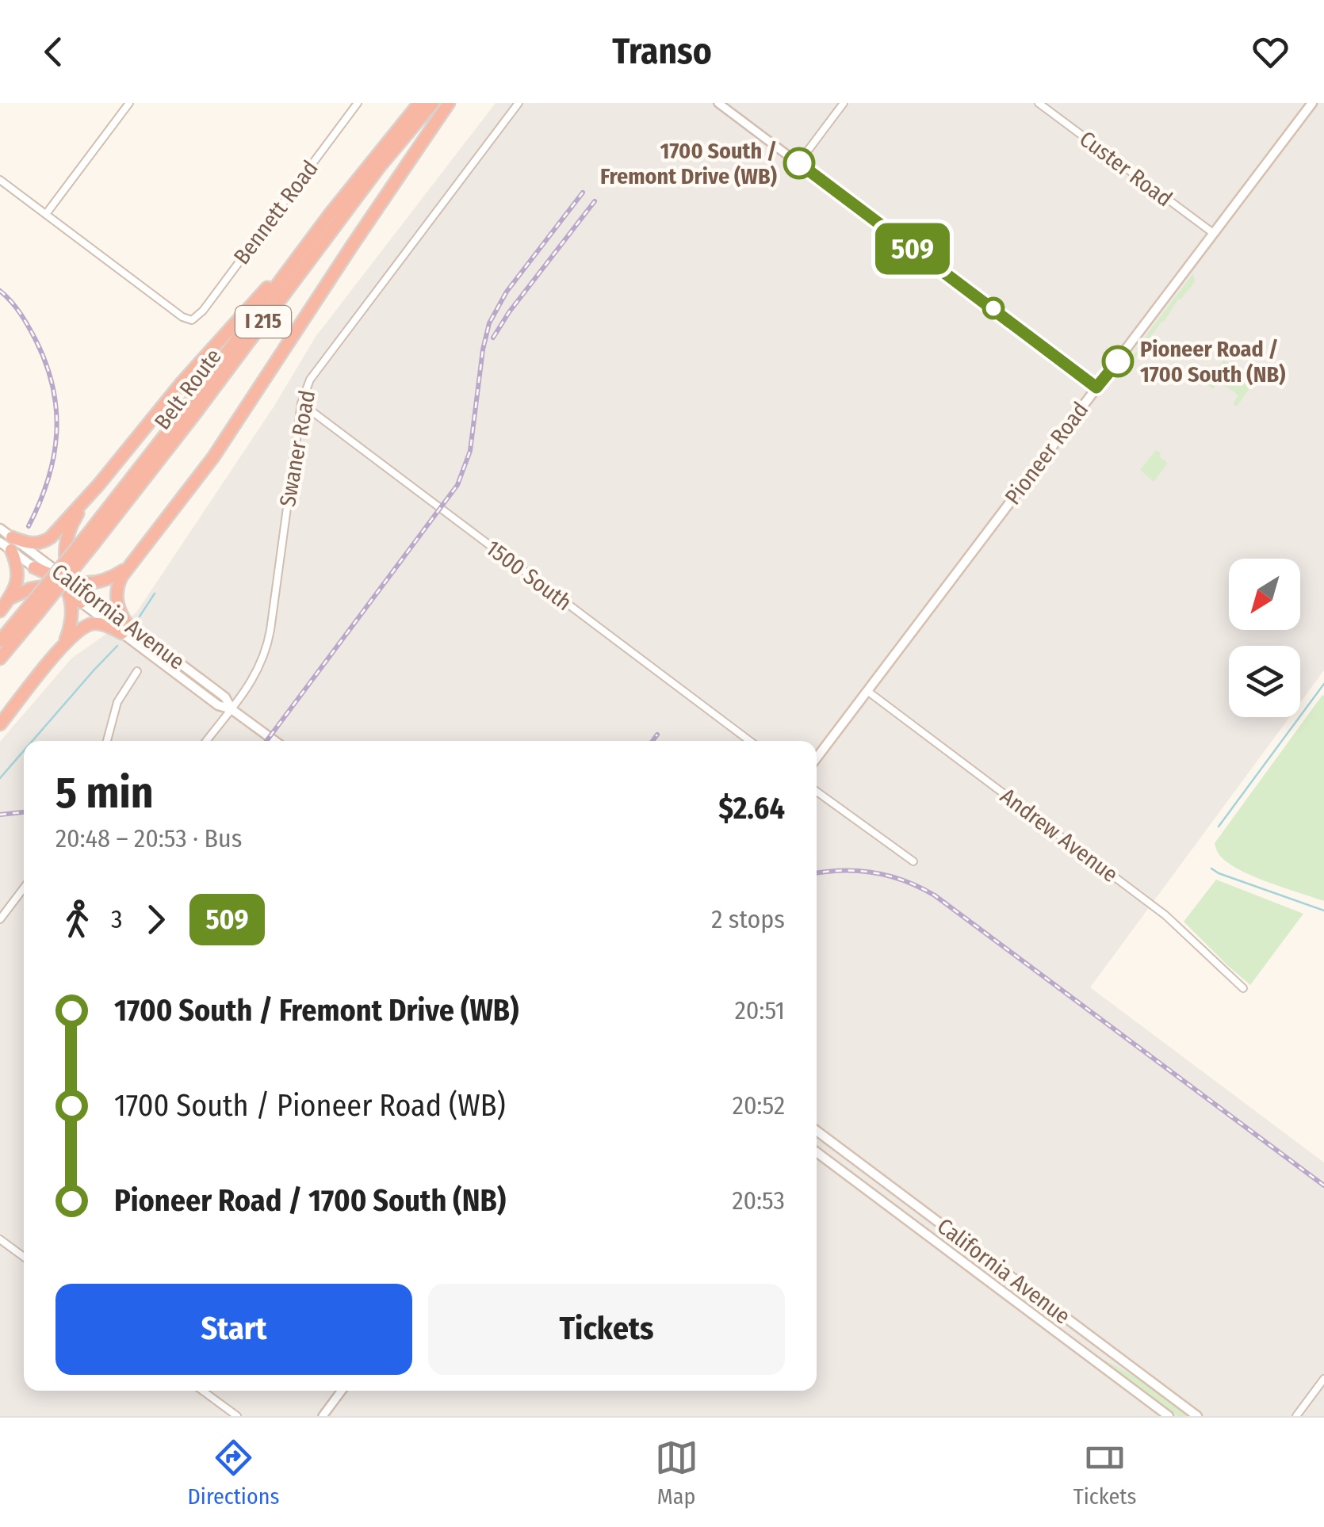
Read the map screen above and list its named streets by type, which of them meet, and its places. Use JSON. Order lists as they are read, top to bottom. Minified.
{"streets":{"highway":["I 215","Belt Route"],"main road":["Pioneer Road","California Avenue"],"street":["Custer Road","Bennett Road","Swaner Road","1500 South","Andrew Avenue"]},"crossings":[["Custer Road","Pioneer Road"],["Swaner Road","1500 South"],["Swaner Road","California Avenue"],["Pioneer Road","Andrew Avenue"]],"places":["1700 South / Fremont Drive (WB)","Pioneer Road / 1700 South (NB)"],"lines":["bus line 509"],"north":"bottom left","page":{"header":"Transo","on_map":"509","heading":["5 min","20:48 – 20:53 · Bus","$2.64"],"legs":["3","509","2 stops"],"list":[{"name":"1700 South / Fremont Drive (WB)","value":"20:51"},{"name":"1700 South / Pioneer Road (WB)","value":"20:52"},{"name":"Pioneer Road / 1700 South (NB)","value":"20:53"}],"buttons":["Start","Tickets"],"tabs":["Directions","Map","Tickets"]}}
